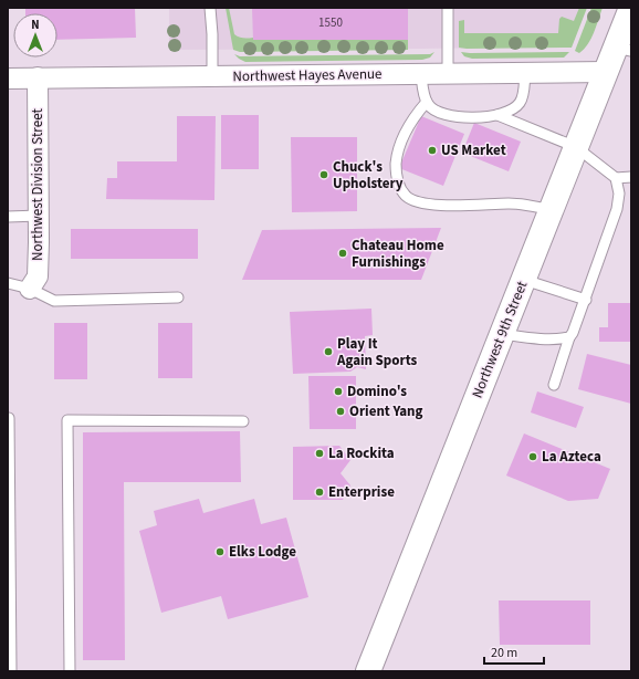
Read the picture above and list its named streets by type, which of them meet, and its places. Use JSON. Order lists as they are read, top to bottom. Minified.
{"streets":{"main road":["Northwest 9th Street"],"street":["Northwest Hayes Avenue","Northwest Division Street"]},"crossings":[["Northwest Hayes Avenue","Northwest Division Street"],["Northwest Hayes Avenue","Northwest 9th Street"]],"places":["US Market","Chuck's Upholstery","Chateau Home Furnishings","Play It Again Sports","Domino's","Orient Yang","La Rockita","La Azteca","Enterprise","Elks Lodge"],"house_numbers":["1550"],"scale_bar":"20 m","north":"top"}
